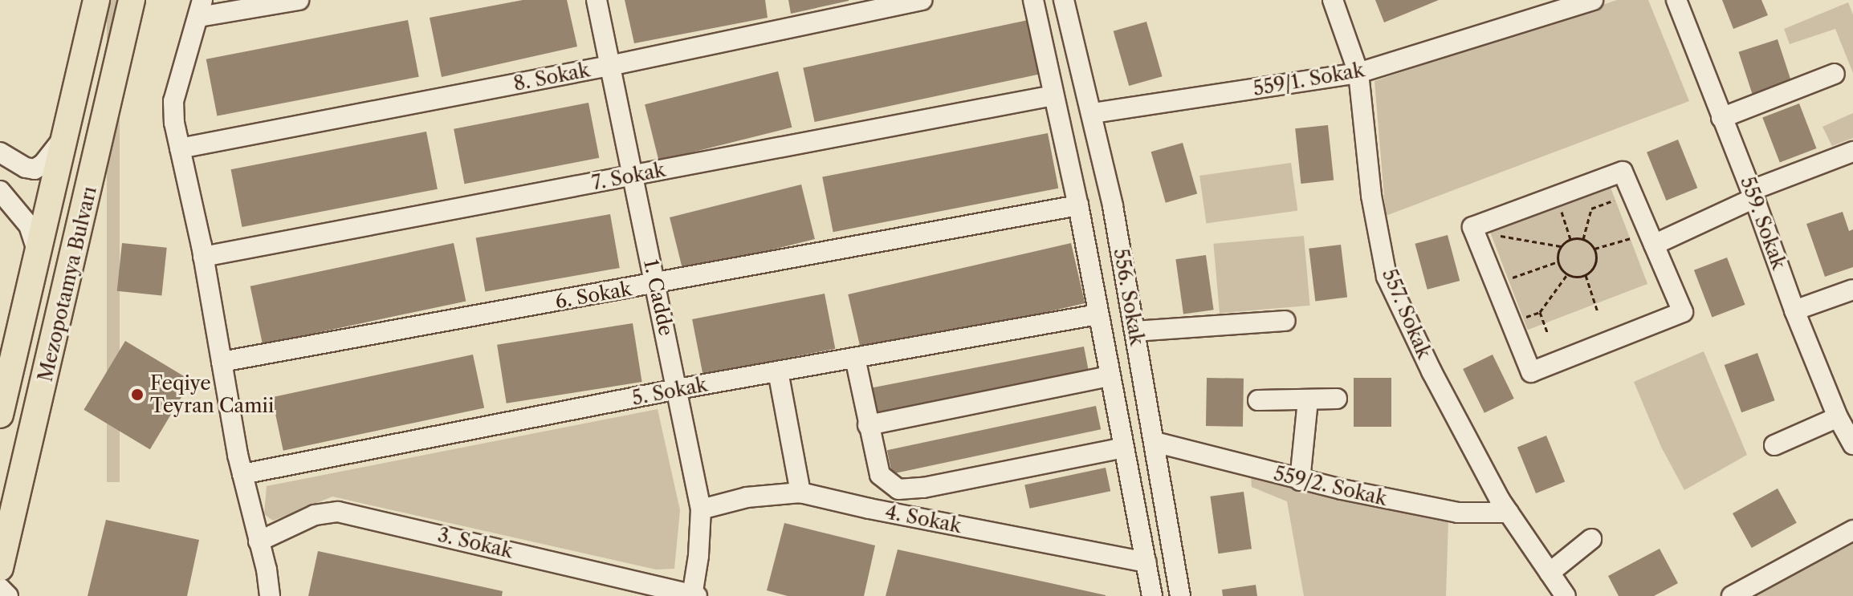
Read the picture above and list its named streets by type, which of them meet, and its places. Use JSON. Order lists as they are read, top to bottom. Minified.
{"streets":{"main road":["Mezopotamya Bulvarı"],"street":["8. Sokak","559/1. Sokak","7. Sokak","559. Sokak","6. Sokak","556. Sokak","1. Cadde","557. Sokak","5. Sokak","559/2. Sokak","4. Sokak","3. Sokak"]},"crossings":[["8. Sokak","1. Cadde"],["559/1. Sokak","556. Sokak"],["559/1. Sokak","557. Sokak"],["7. Sokak","1. Cadde"],["6. Sokak","1. Cadde"],["556. Sokak","559/2. Sokak"],["1. Cadde","5. Sokak"],["1. Cadde","4. Sokak"],["1. Cadde","3. Sokak"],["557. Sokak","559/2. Sokak"]],"places":["Feqiye Teyran Camii"]}
